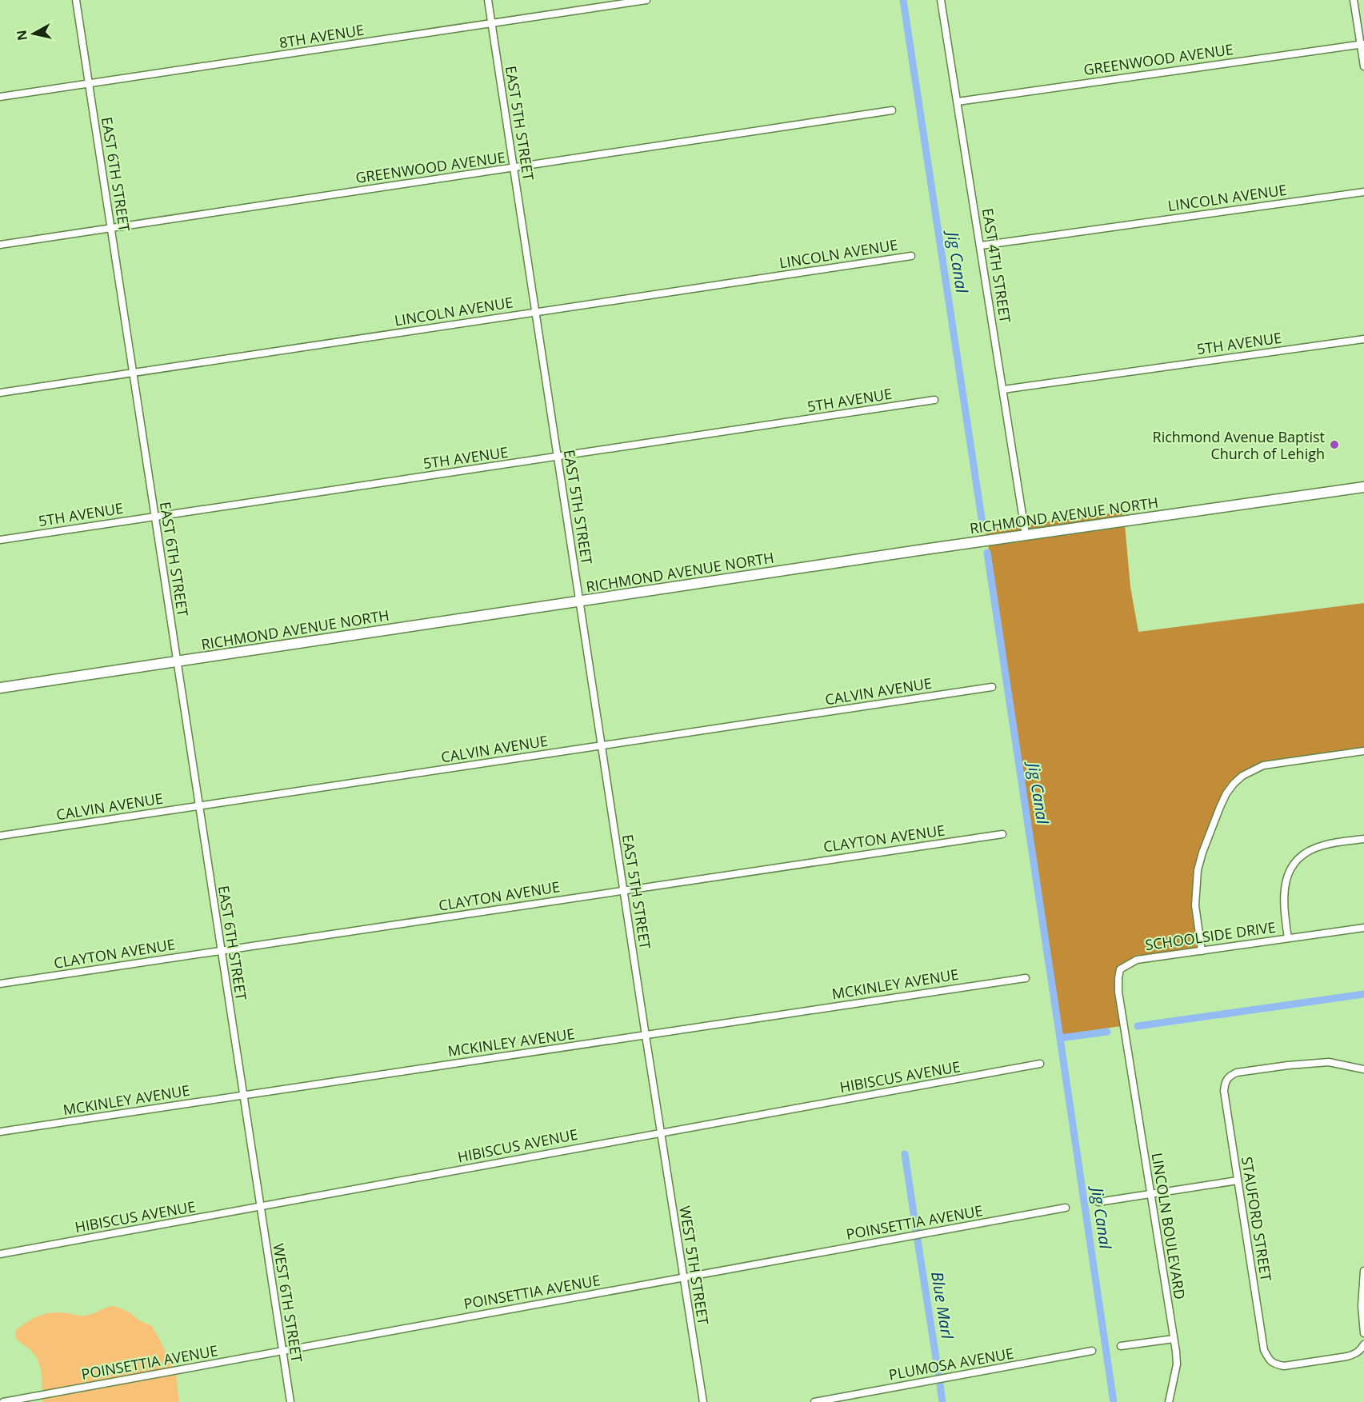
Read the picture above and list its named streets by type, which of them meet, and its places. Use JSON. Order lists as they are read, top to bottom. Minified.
{"streets":{"street":["8TH AVENUE","GREENWOOD AVENUE","EAST 5TH STREET","EAST 6TH STREET","LINCOLN AVENUE","EAST 4TH STREET","5TH AVENUE","RICHMOND AVENUE NORTH","CALVIN AVENUE","CLAYTON AVENUE","SCHOOLSIDE DRIVE","MCKINLEY AVENUE","HIBISCUS AVENUE","STAUFORD STREET","POINSETTIA AVENUE","LINCOLN BOULEVARD","WEST 5TH STREET","WEST 6TH STREET","PLUMOSA AVENUE"]},"crossings":[["8TH AVENUE","EAST 5TH STREET"],["8TH AVENUE","EAST 6TH STREET"],["GREENWOOD AVENUE","EAST 5TH STREET"],["GREENWOOD AVENUE","EAST 6TH STREET"],["GREENWOOD AVENUE","EAST 4TH STREET"],["EAST 5TH STREET","LINCOLN AVENUE"],["EAST 5TH STREET","5TH AVENUE"],["EAST 5TH STREET","RICHMOND AVENUE NORTH"],["EAST 5TH STREET","CALVIN AVENUE"],["EAST 5TH STREET","CLAYTON AVENUE"],["EAST 5TH STREET","MCKINLEY AVENUE"],["EAST 5TH STREET","HIBISCUS AVENUE"],["EAST 5TH STREET","WEST 5TH STREET"],["EAST 6TH STREET","LINCOLN AVENUE"],["EAST 6TH STREET","5TH AVENUE"],["EAST 6TH STREET","RICHMOND AVENUE NORTH"],["EAST 6TH STREET","CALVIN AVENUE"],["EAST 6TH STREET","CLAYTON AVENUE"],["EAST 6TH STREET","MCKINLEY AVENUE"],["EAST 6TH STREET","HIBISCUS AVENUE"],["EAST 6TH STREET","WEST 6TH STREET"],["LINCOLN AVENUE","EAST 4TH STREET"],["EAST 4TH STREET","5TH AVENUE"],["EAST 4TH STREET","RICHMOND AVENUE NORTH"],["SCHOOLSIDE DRIVE","LINCOLN BOULEVARD"],["HIBISCUS AVENUE","WEST 5TH STREET"],["HIBISCUS AVENUE","WEST 6TH STREET"],["POINSETTIA AVENUE","WEST 5TH STREET"],["POINSETTIA AVENUE","WEST 6TH STREET"]],"water":["Jig Canal","Blue Marl"],"places":["Richmond Avenue Baptist Church of Lehigh"],"north":"left"}
